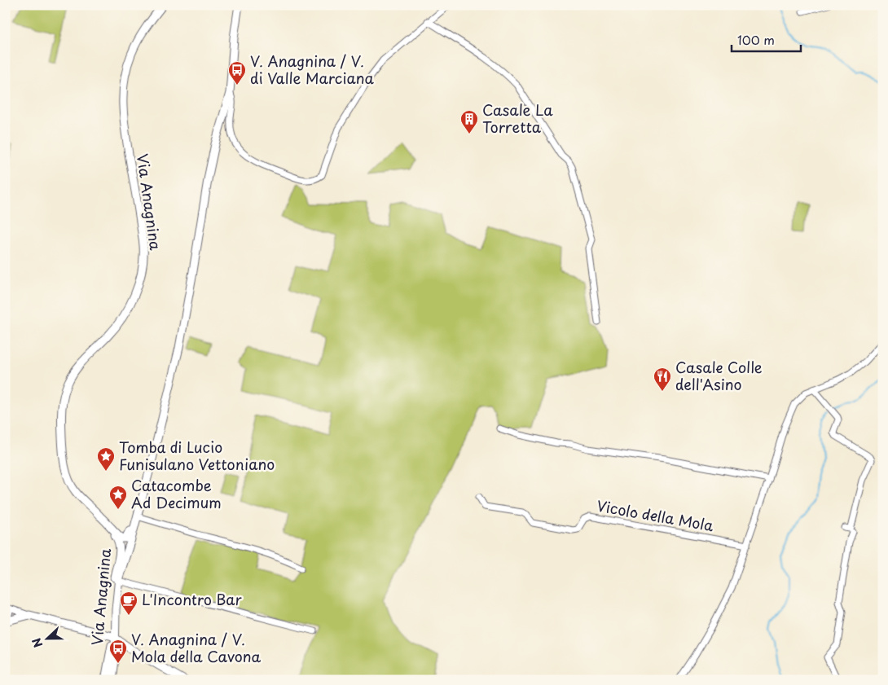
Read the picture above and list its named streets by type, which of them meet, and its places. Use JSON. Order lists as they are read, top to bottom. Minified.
{"streets":{"main road":["Via Anagnina"],"street":["Vicolo della Mola"]},"places":{"bus stop":["V. Anagnina / V. di Valle Marciana","V. Anagnina / V. Mola della Cavona"],"building":["Casale La Torretta"],"restaurant":["Casale Colle dell'Asino"],"place":["Tomba di Lucio Funisulano Vettoniano","Catacombe Ad Decimum"],"cafe":["L'Incontro Bar"]},"scale_bar":"100 m","north":"left"}
